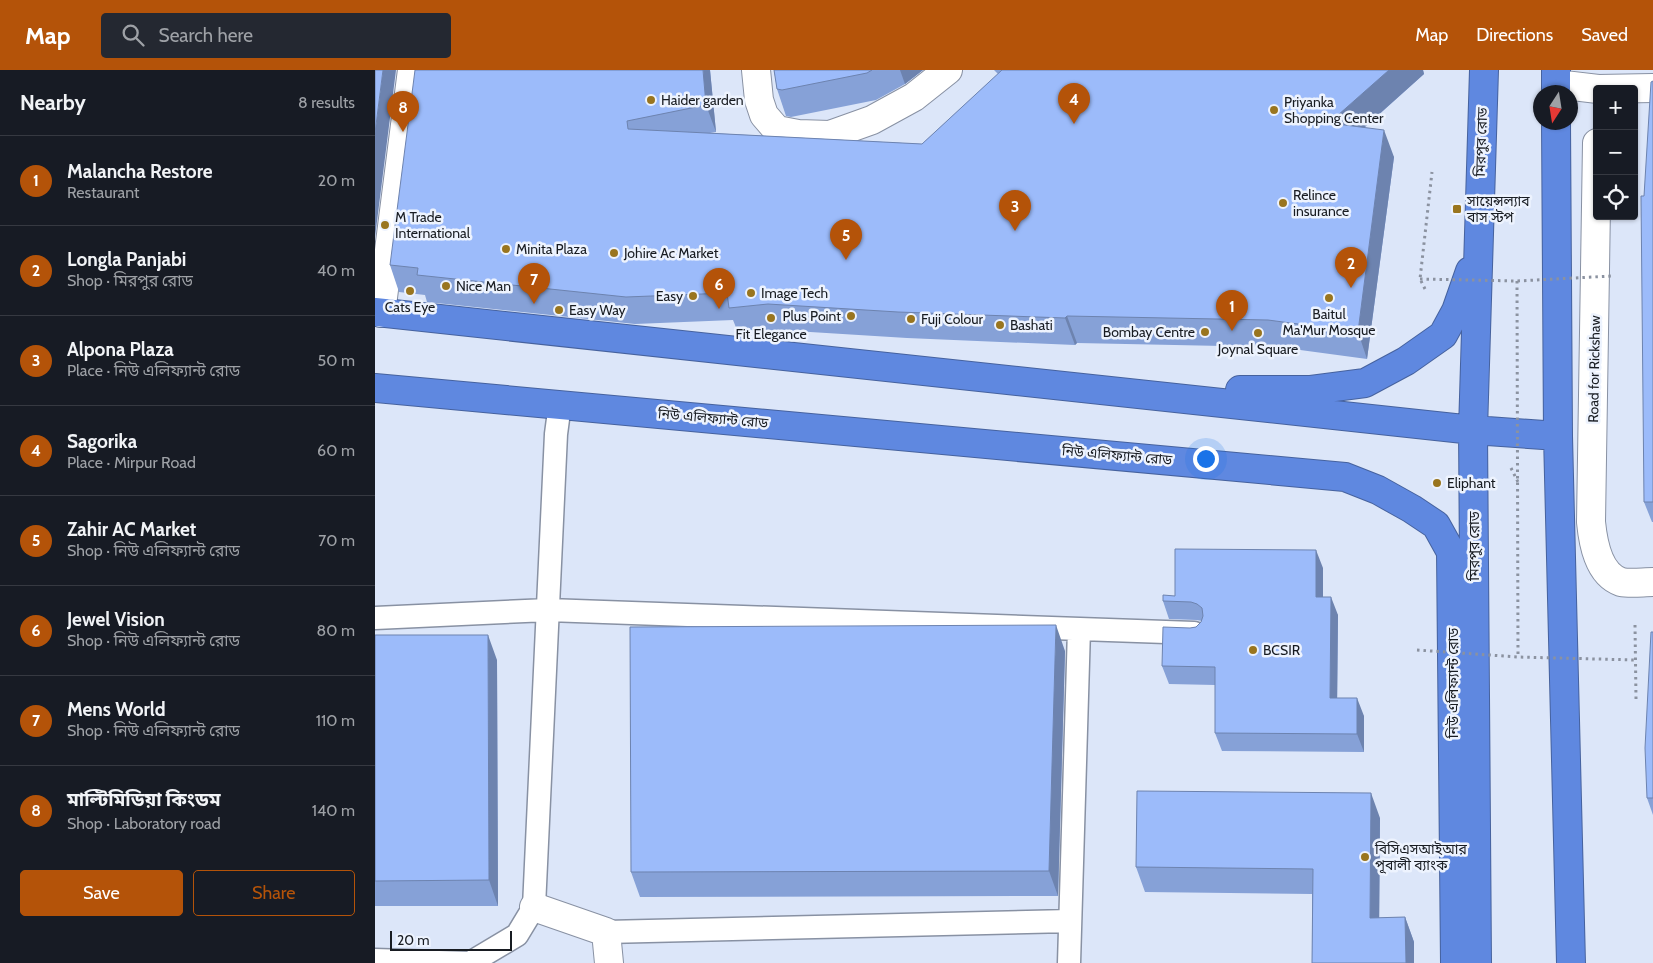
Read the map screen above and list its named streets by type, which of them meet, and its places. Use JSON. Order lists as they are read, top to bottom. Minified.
{"streets":{"highway":["মিরপুর রোড","নিউ এলিফ্যান্ট রোড"],"street":["Road for Rickshaw"]},"places":{"other":["Haider garden","Priyanka Shopping Center","Relince insurance","M Trade International","Minita Plaza","Johire Ac Market","Nice Man","Cats Eye","Image Tech","Easy","Baitul Ma'Mur Mosque","Easy Way","Plus Point","Fit Elegance","Fuji Colour","Bashati","Bombay Centre","Joynal Square","Eliphant","BCSIR","বিসিএসআইআর পূবালী ব্যাংক"],"transit":["সায়েন্সল্যাব বাস স্টপ"]},"scale_bar":"20 m","north":"bottom","page":{"header":"Map","search":"Search here","nav":["Map","Directions","Saved"],"heading":["Nearby","8 results"],"pins":["4","8","3","5","2","7","6","1"],"map_buttons":["+","−"],"list":[{"mark":"1","name":"Malancha Restore","note":"Restaurant","value":"20 m"},{"mark":"2","name":"Longla Panjabi","note":"Shop · মিরপুর রোড","value":"40 m"},{"mark":"3","name":"Alpona Plaza","note":"Place · নিউ এলিফ্যান্ট রোড","value":"50 m"},{"mark":"4","name":"Sagorika","note":"Place · Mirpur Road","value":"60 m"},{"mark":"5","name":"Zahir AC Market","note":"Shop · নিউ এলিফ্যান্ট রোড","value":"70 m"},{"mark":"6","name":"Jewel Vision","note":"Shop · নিউ এলিফ্যান্ট রোড","value":"80 m"},{"mark":"7","name":"Mens World","note":"Shop · নিউ এলিফ্যান্ট রোড","value":"110 m"},{"mark":"8","name":"মাল্টিমিডিয়া কিংডম","note":"Shop · Laboratory road","value":"140 m"}],"buttons":["Save","Share"],"scale":"20 m"}}
